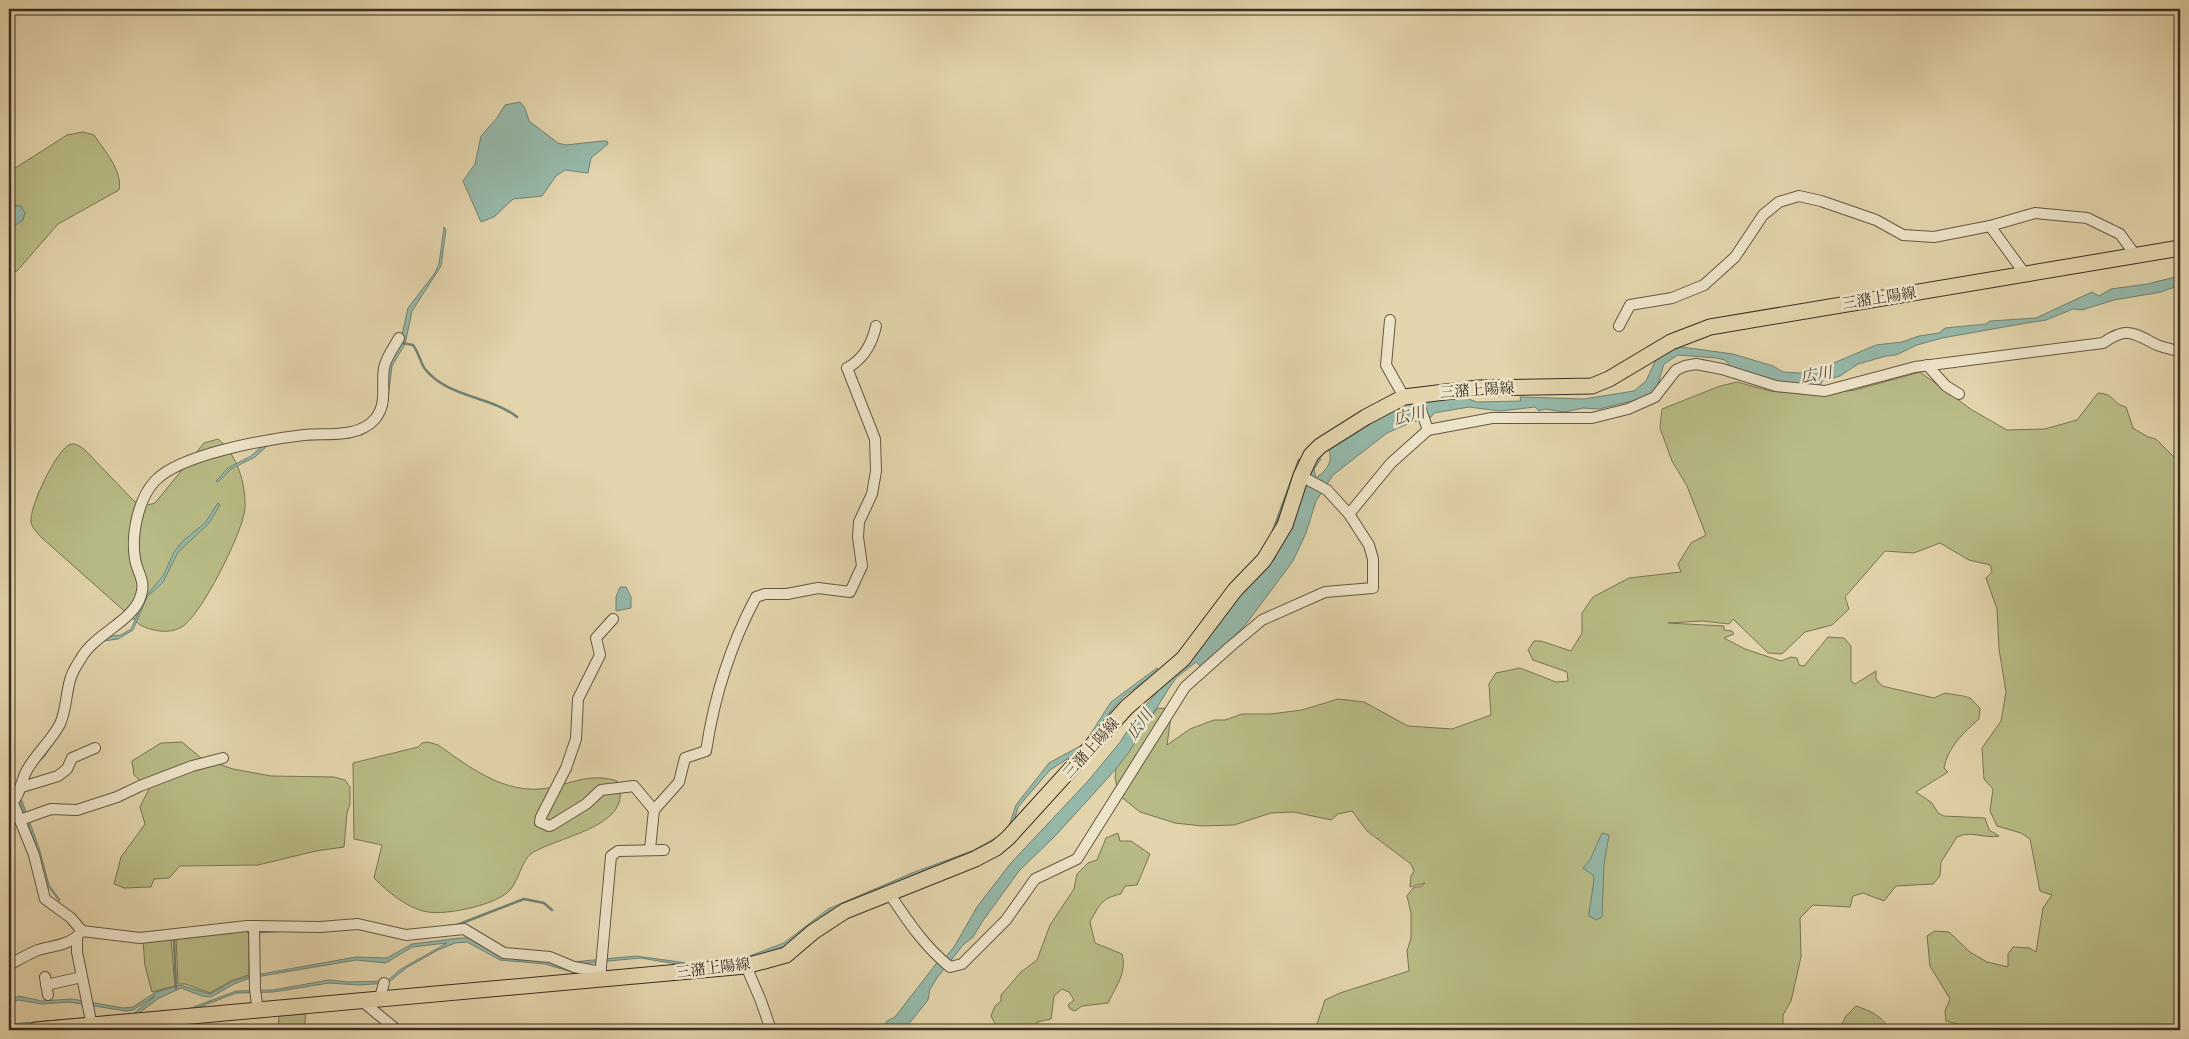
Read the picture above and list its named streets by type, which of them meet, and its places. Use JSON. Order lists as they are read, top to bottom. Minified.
{"streets":{"main road":["三潴上陽線"]},"water":["広川"]}
